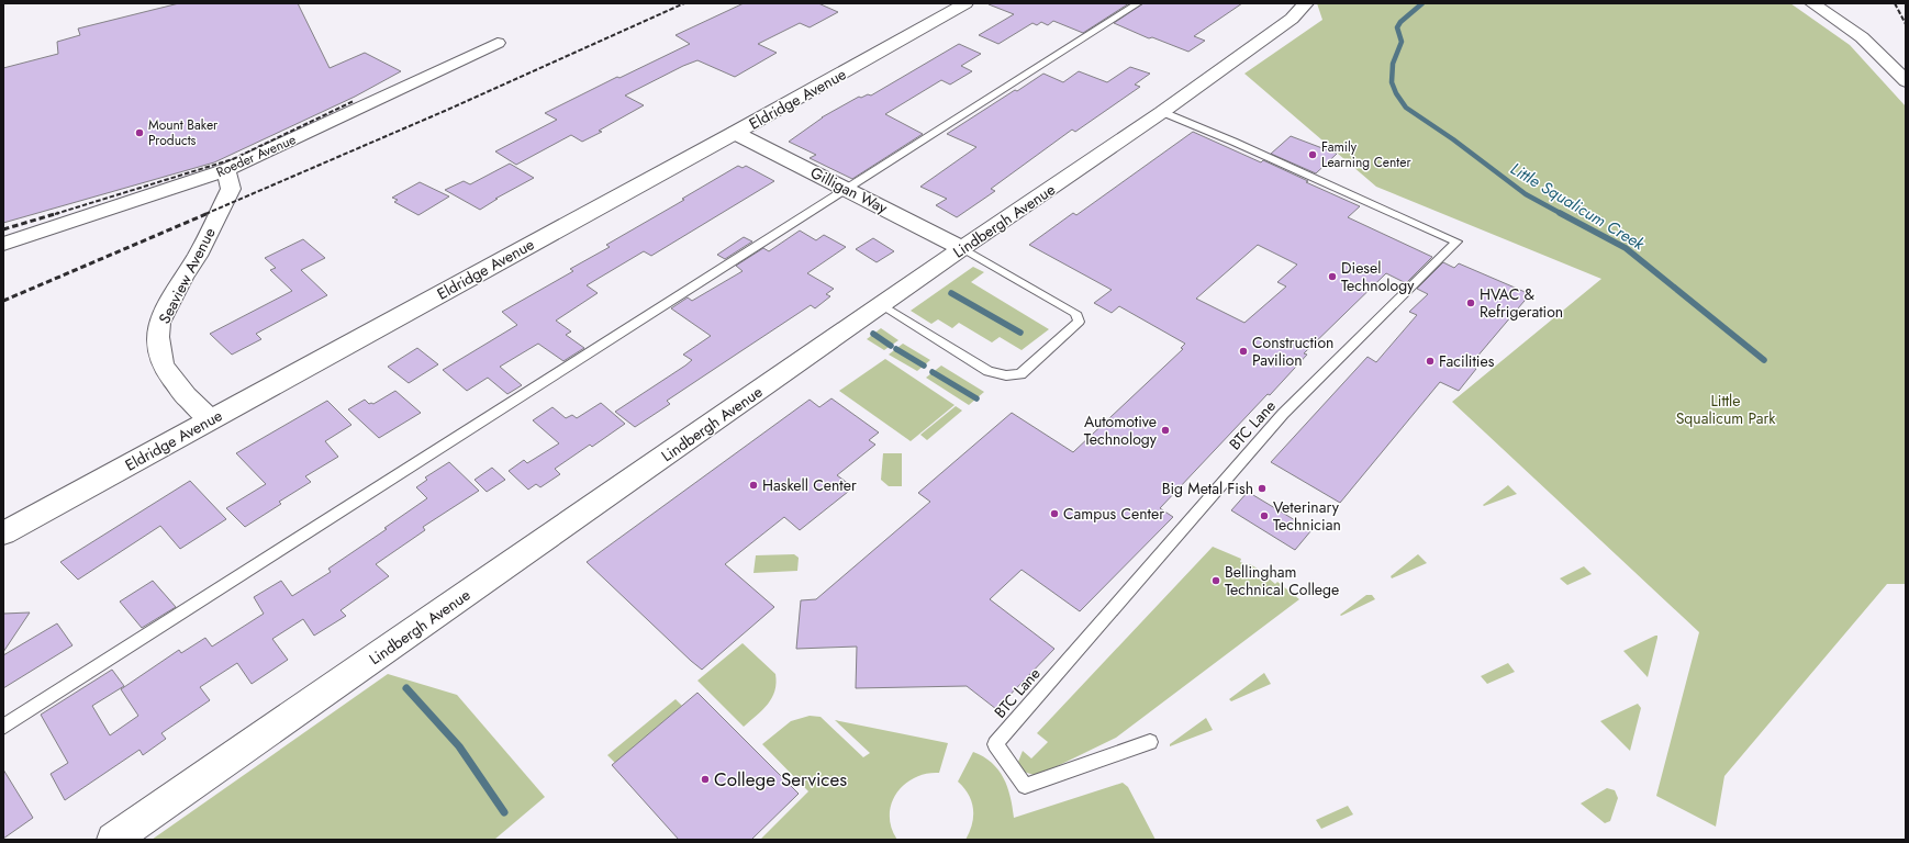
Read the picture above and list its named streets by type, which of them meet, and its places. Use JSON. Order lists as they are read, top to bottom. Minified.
{"streets":{"street":["Eldridge Avenue","Roeder Avenue","Gilligan Way","Lindbergh Avenue","Seaview Avenue"],"lane":["BTC Lane"]},"crossings":[["Eldridge Avenue","Gilligan Way"],["Eldridge Avenue","Seaview Avenue"],["Roeder Avenue","Seaview Avenue"],["Gilligan Way","Lindbergh Avenue"],["Lindbergh Avenue","BTC Lane"]],"water":["Little Squalicum Creek"],"parks":["Little Squalicum Park"],"places":["Mount Baker Products","Family Learning Center","Diesel Technology","HVAC & Refrigeration","Construction Pavilion","Facilities","Automotive Technology","Haskell Center","Big Metal Fish","Campus Center","Veterinary Technician","Bellingham Technical College","College Services"]}
